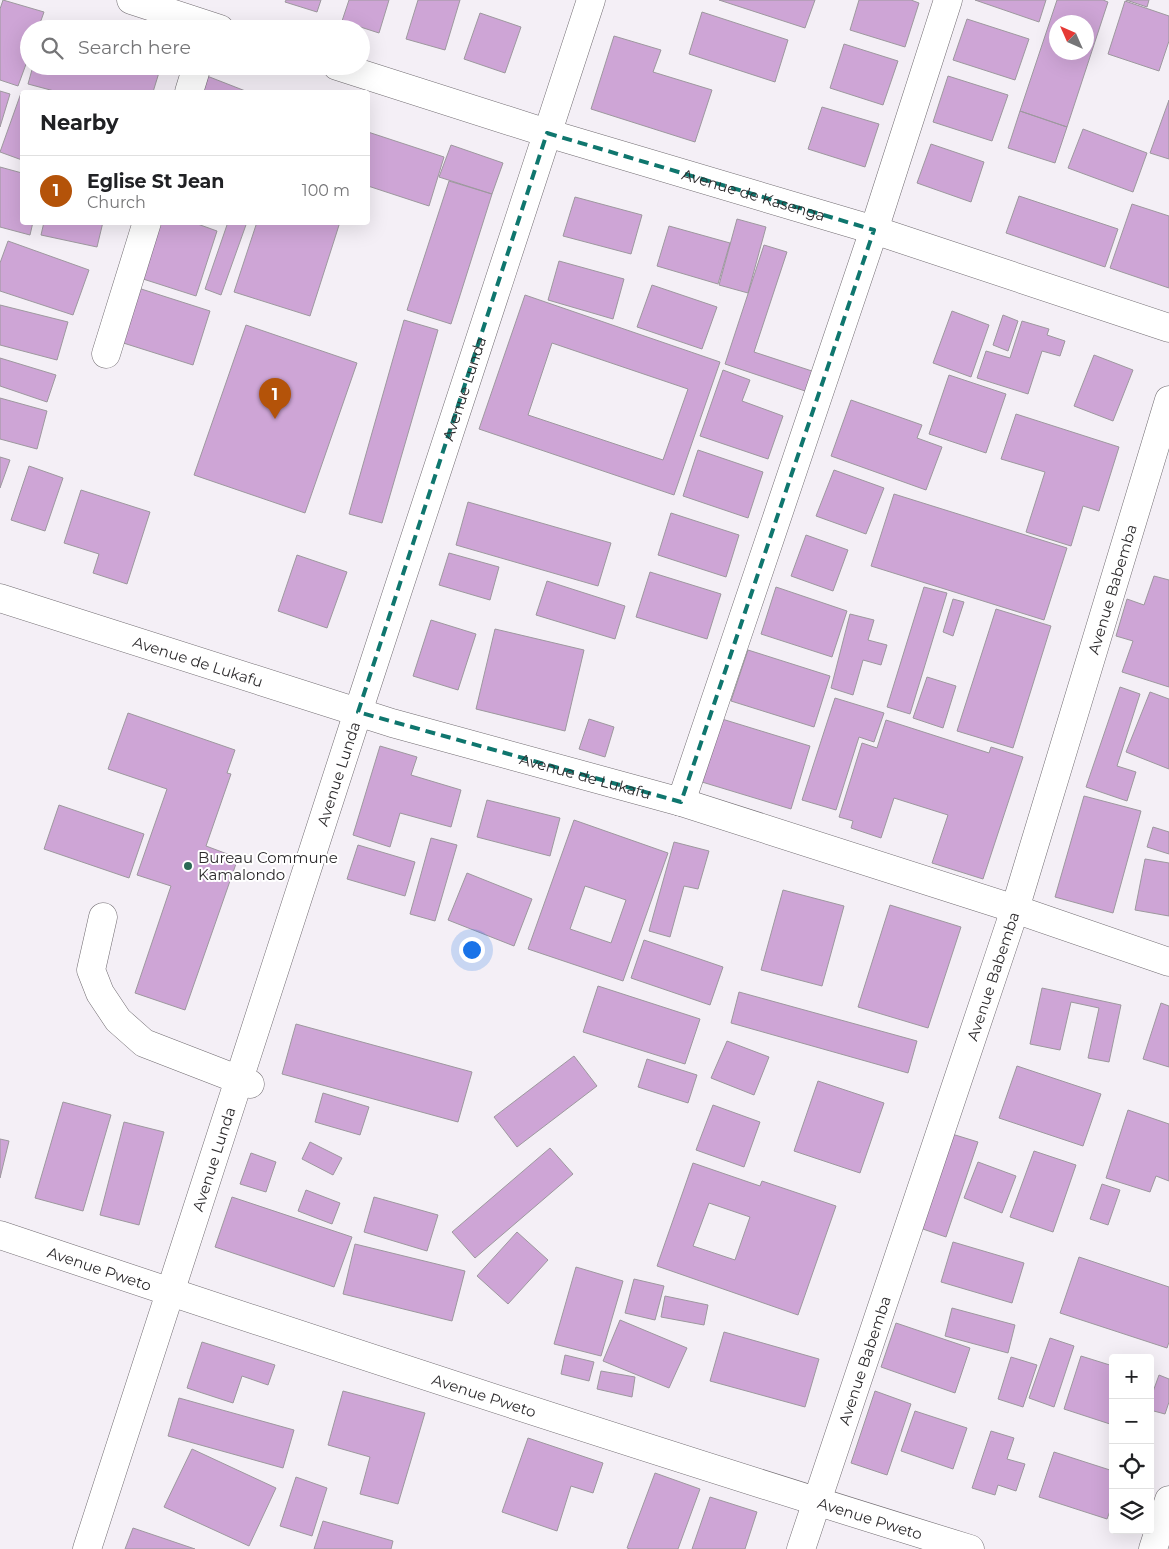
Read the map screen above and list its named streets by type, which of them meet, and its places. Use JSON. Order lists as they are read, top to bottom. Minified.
{"streets":{"street":["Avenue de Kasenga","Avenue Lunda","Avenue Babemba","Avenue de Lukafu","Avenue Pweto"]},"crossings":[["Avenue de Kasenga","Avenue Lunda"],["Avenue Lunda","Avenue de Lukafu"],["Avenue Lunda","Avenue Pweto"],["Avenue Babemba","Avenue de Lukafu"],["Avenue Babemba","Avenue Pweto"]],"places":["Bureau Commune Kamalondo"],"north":"top left","page":{"search":"Search here","heading":"Nearby","list":[{"mark":"1","name":"Eglise St Jean","note":"Church","value":"100 m"}],"pins":"1","map_buttons":["+","−"]}}
